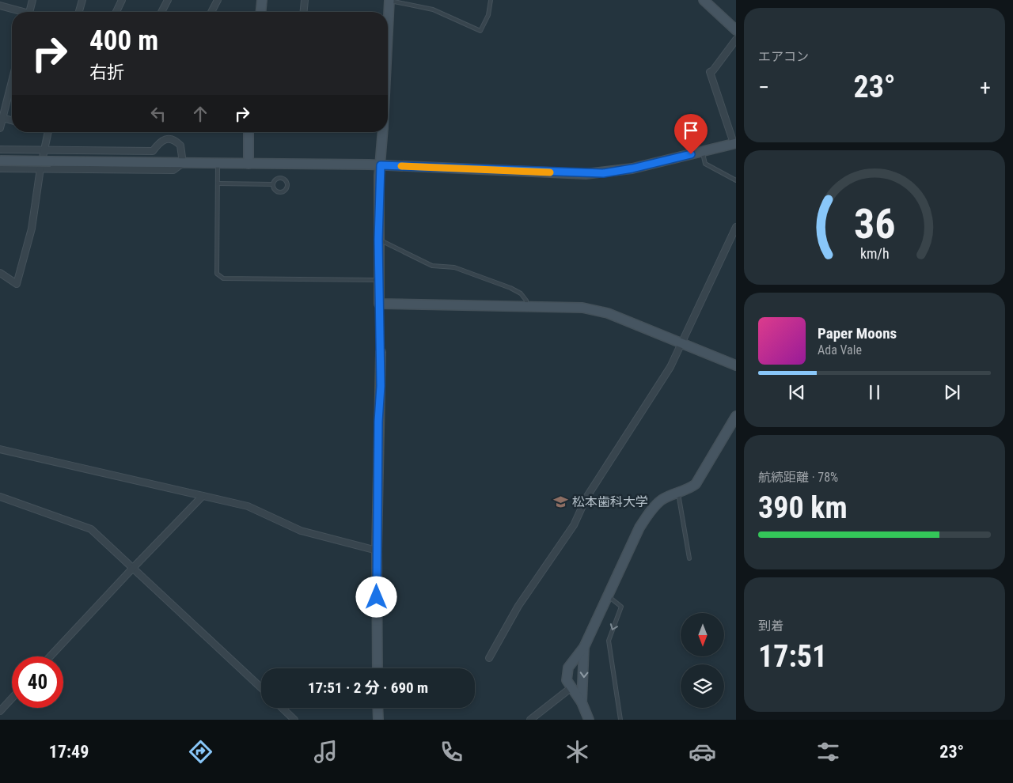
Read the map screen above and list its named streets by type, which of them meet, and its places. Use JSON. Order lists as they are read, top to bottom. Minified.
{"places":{"school or university":["松本歯科大学"]},"north":"bottom","page":{"tile":["エアコン",["航続距離 · 78%","390 km"],["到着","17:51"]],"turn":["400 m","右折"],"heat":["−","23°","+"],"song":["Paper Moons","Ada Vale"],"limit":"40","trip":"17:51 · 2 分 · 690 m","tabs":["17:49","23°"],"gauge":["36","km/h"]}}
